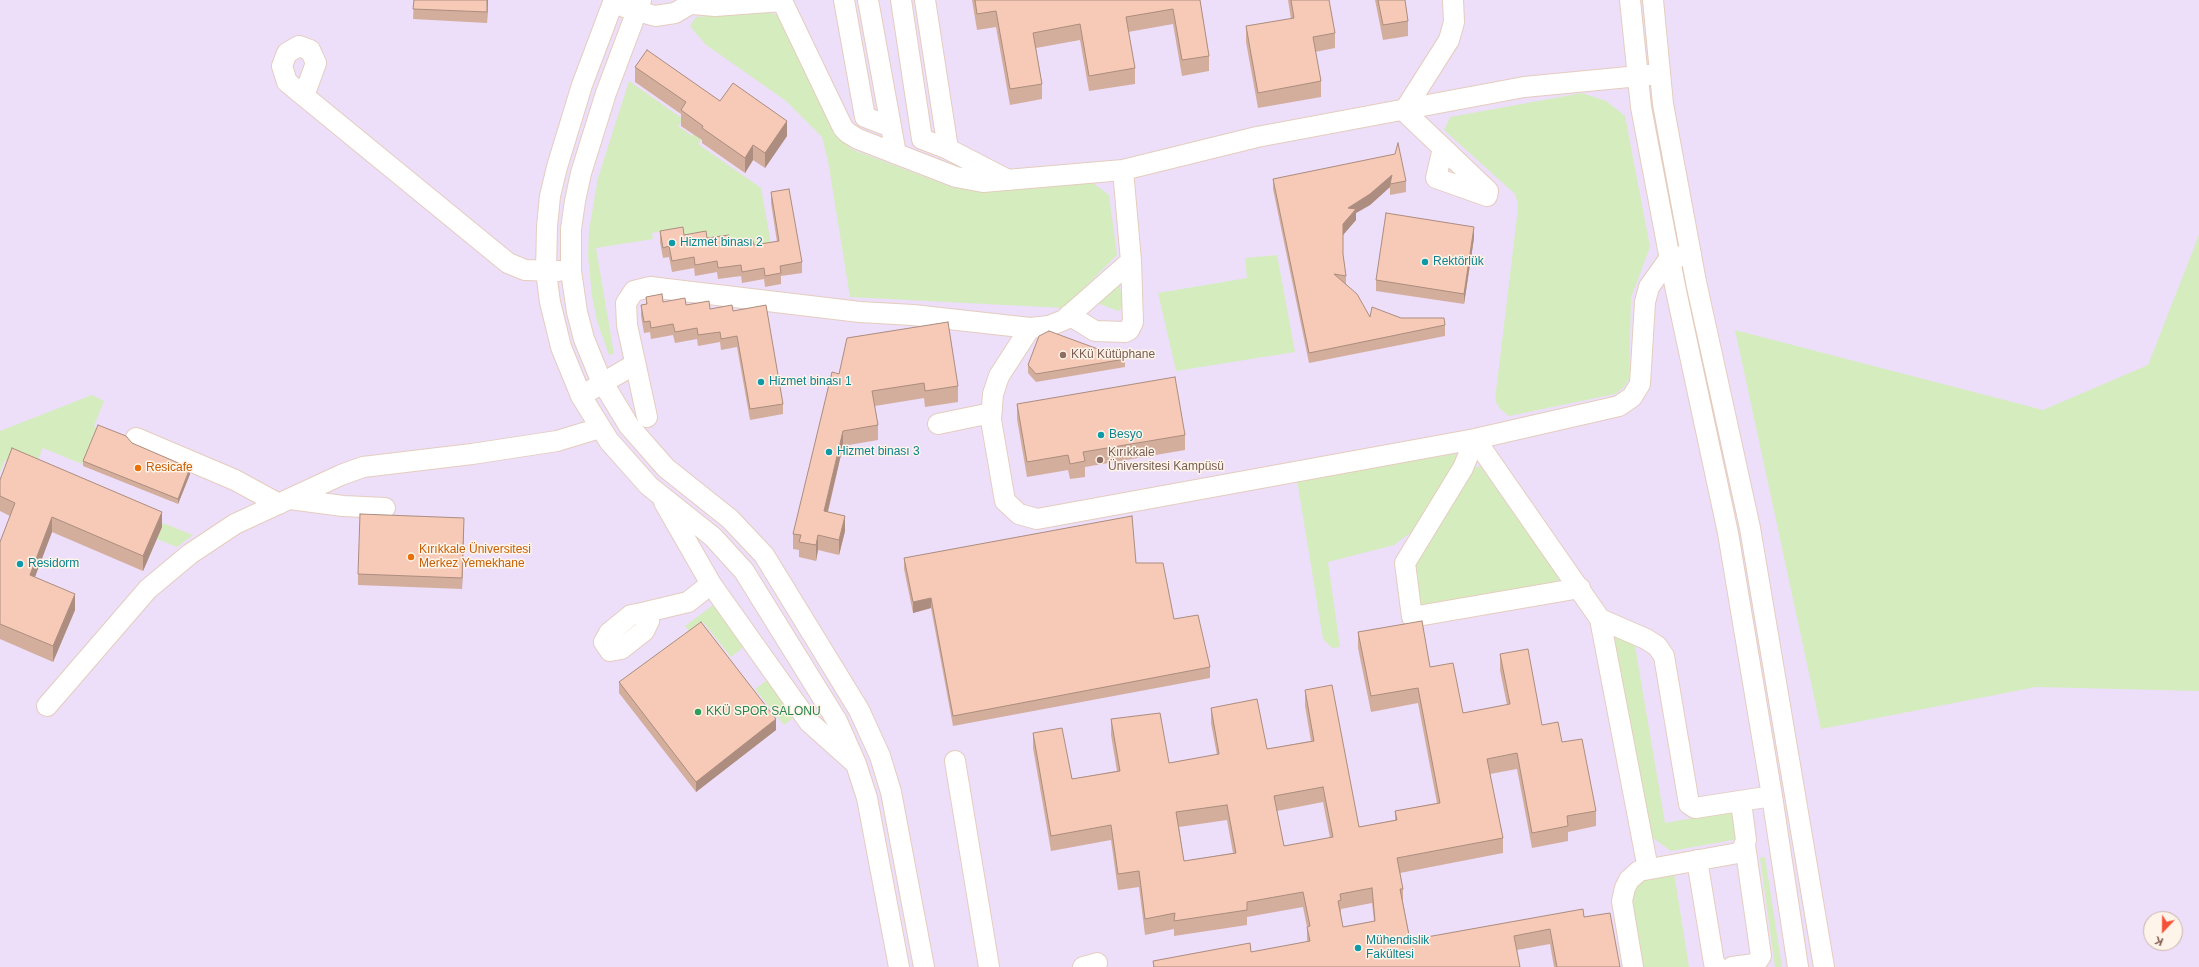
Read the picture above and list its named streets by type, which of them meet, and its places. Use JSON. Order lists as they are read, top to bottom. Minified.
{"places":["Hizmet binası 2","Rektörlük","KKü Kütüphane","Hizmet binası 1","Besyo","Hizmet binası 3","Kırıkkale Üniversitesi Kampüsü","Resicafe","Kırıkkale Üniversitesi Merkez Yemekhane","Residorm","KKÜ SPOR SALONU","Mühendislik Fakültesi"],"north":"bottom"}
